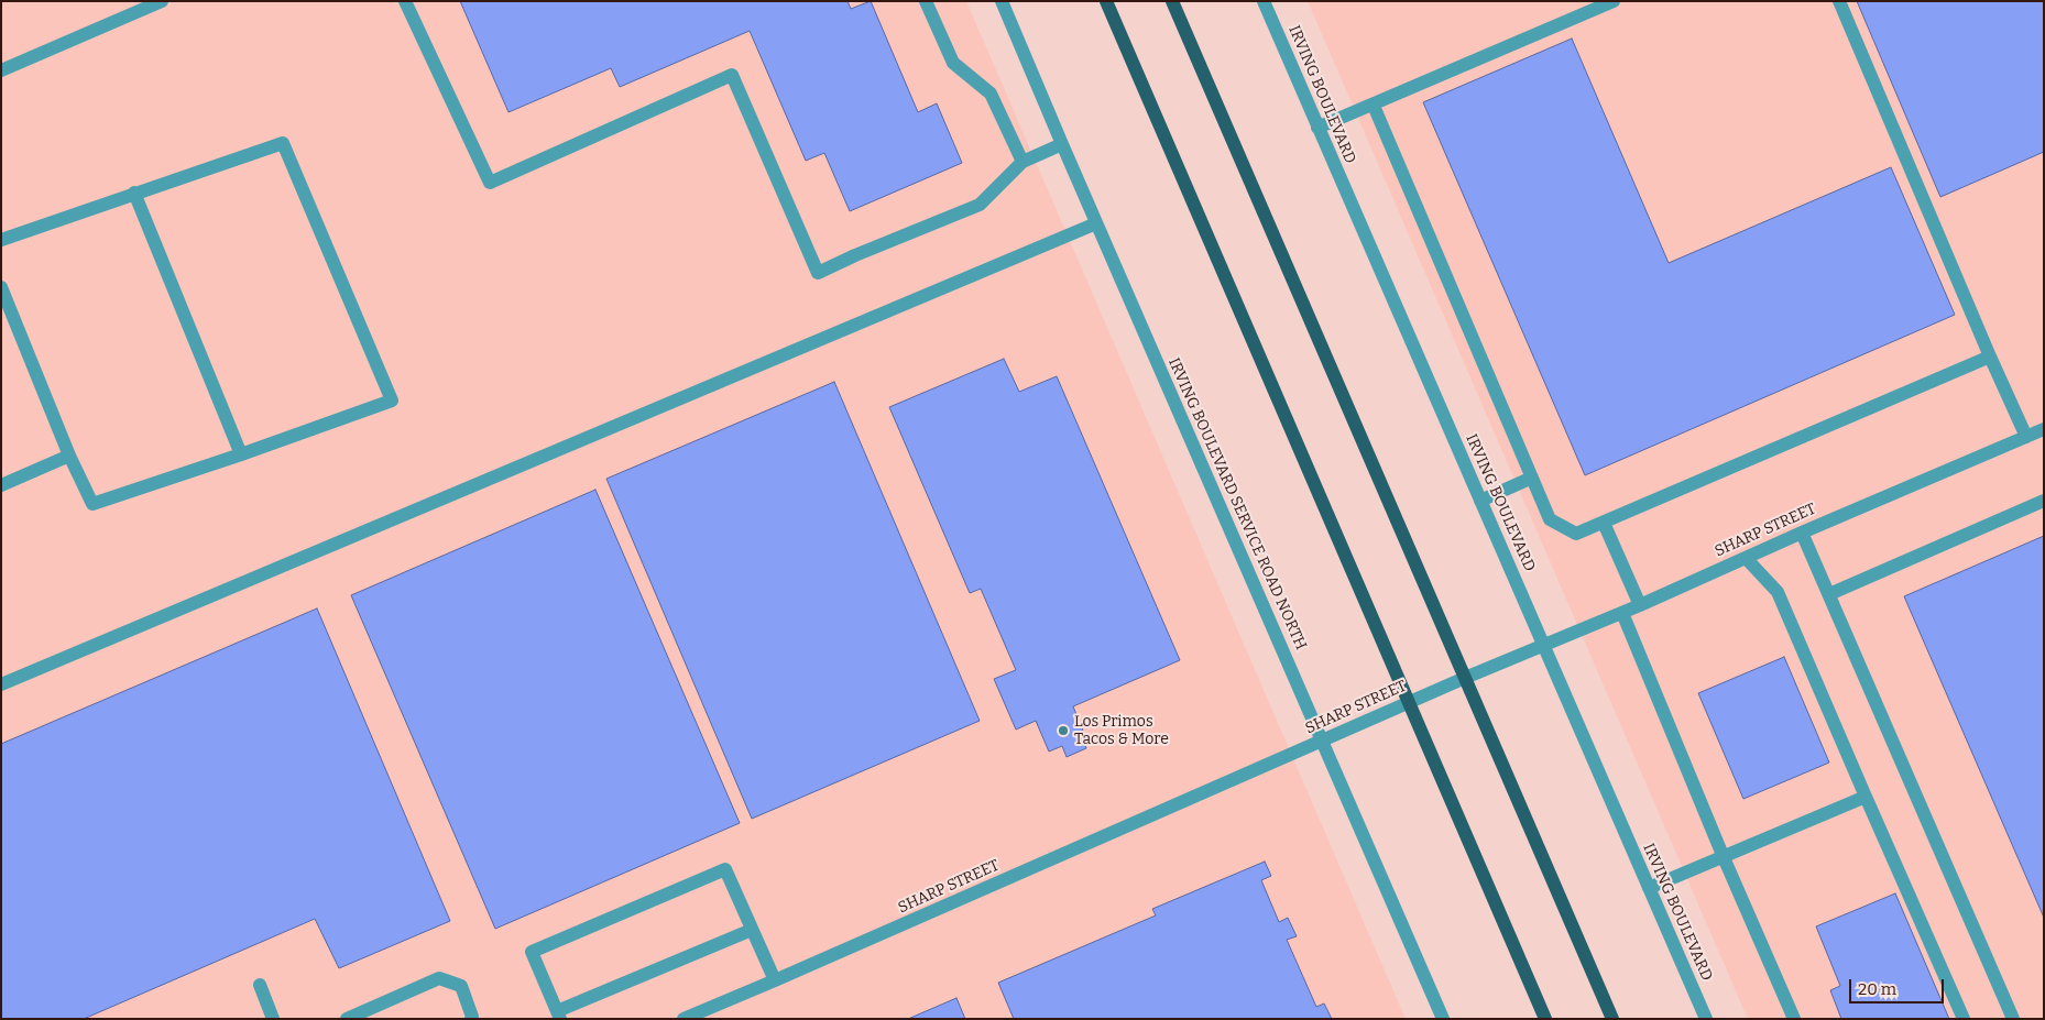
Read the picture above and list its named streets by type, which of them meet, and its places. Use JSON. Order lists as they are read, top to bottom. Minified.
{"streets":{"street":["IRVING BOULEVARD","IRVING BOULEVARD SERVICE ROAD NORTH","SHARP STREET"]},"crossings":[["IRVING BOULEVARD","SHARP STREET"],["IRVING BOULEVARD SERVICE ROAD NORTH","SHARP STREET"]],"places":["Los Primos Tacos & More"],"scale_bar":"20 m"}
